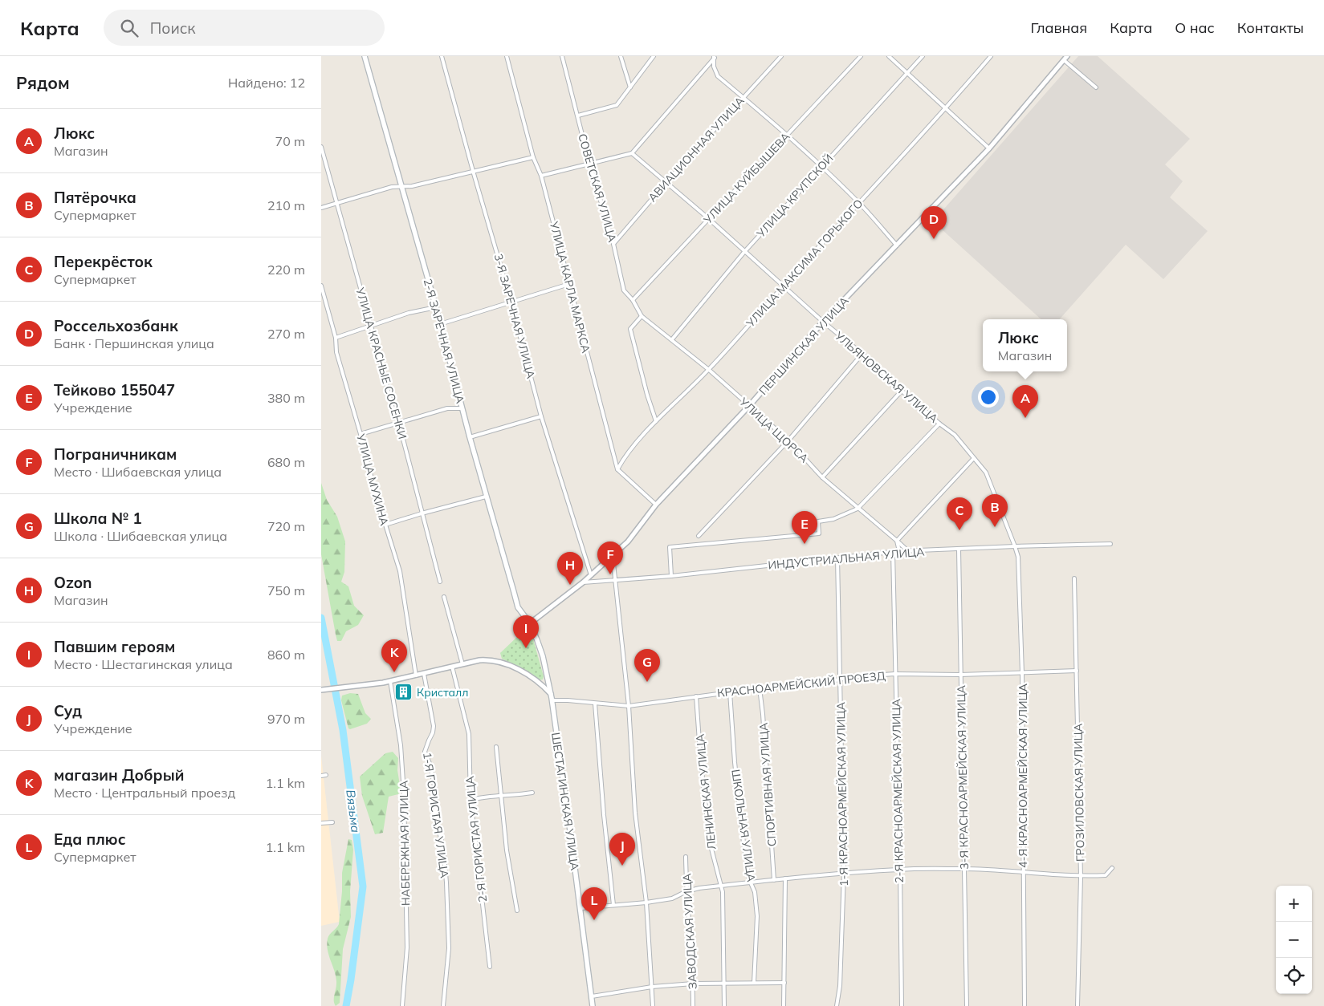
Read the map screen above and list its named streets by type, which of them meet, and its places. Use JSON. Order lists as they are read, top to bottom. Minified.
{"streets":{"main road":["2-Я ЗАРЕЧНАЯ УЛИЦА","ШЕСТАГИНСКАЯ УЛИЦА"],"street":["АВИАЦИОННАЯ УЛИЦА","УЛИЦА КУЙБЫШЕВА","СОВЕТСКАЯ УЛИЦА","УЛИЦА КРУПСКОЙ","УЛИЦА МАКСИМА ГОРЬКОГО","УЛИЦА КАРЛА МАРКСА","3-Я ЗАРЕЧНАЯ УЛИЦА","ПЕРШИНСКАЯ УЛИЦА","УЛИЦА КРАСНЫЕ СОСЕНКИ","УЛЬЯНОВСКАЯ УЛИЦА","УЛИЦА ЩОРСА","УЛИЦА МУХИНА","ИНДУСТРИАЛЬНАЯ УЛИЦА","КРАСНОАРМЕЙСКИЙ ПРОЕЗД","4-Я КРАСНОАРМЕЙСКАЯ УЛИЦА","3-Я КРАСНОАРМЕЙСКАЯ УЛИЦА","СПОРТИВНАЯ УЛИЦА","2-Я КРАСНОАРМЕЙСКАЯ УЛИЦА","ЛЕНИНСКАЯ УЛИЦА","ГРОЗИЛОВСКАЯ УЛИЦА","1-Я КРАСНОАРМЕЙСКАЯ УЛИЦА","1-Я ГОРИСТАЯ УЛИЦА","ШКОЛЬНАЯ УЛИЦА","2-Я ГОРИСТАЯ УЛИЦА","НАБЕРЕЖНАЯ УЛИЦА","ЗАВОДСКАЯ УЛИЦА"]},"crossings":[["АВИАЦИОННАЯ УЛИЦА","СОВЕТСКАЯ УЛИЦА"],["АВИАЦИОННАЯ УЛИЦА","УЛЬЯНОВСКАЯ УЛИЦА"],["УЛИЦА КУЙБЫШЕВА","СОВЕТСКАЯ УЛИЦА"],["УЛИЦА КУЙБЫШЕВА","УЛЬЯНОВСКАЯ УЛИЦА"],["СОВЕТСКАЯ УЛИЦА","УЛИЦА ЩОРСА"],["УЛИЦА КРУПСКОЙ","УЛЬЯНОВСКАЯ УЛИЦА"],["УЛИЦА КРУПСКОЙ","УЛИЦА ЩОРСА"],["УЛИЦА МАКСИМА ГОРЬКОГО","УЛИЦА КАРЛА МАРКСА"],["УЛИЦА МАКСИМА ГОРЬКОГО","УЛЬЯНОВСКАЯ УЛИЦА"],["УЛИЦА МАКСИМА ГОРЬКОГО","УЛИЦА ЩОРСА"],["3-Я ЗАРЕЧНАЯ УЛИЦА","ПЕРШИНСКАЯ УЛИЦА"],["2-Я ЗАРЕЧНАЯ УЛИЦА","ПЕРШИНСКАЯ УЛИЦА"],["2-Я ЗАРЕЧНАЯ УЛИЦА","ШЕСТАГИНСКАЯ УЛИЦА"],["ПЕРШИНСКАЯ УЛИЦА","УЛЬЯНОВСКАЯ УЛИЦА"],["ПЕРШИНСКАЯ УЛИЦА","УЛИЦА ЩОРСА"],["ПЕРШИНСКАЯ УЛИЦА","ИНДУСТРИАЛЬНАЯ УЛИЦА"],["ПЕРШИНСКАЯ УЛИЦА","ШЕСТАГИНСКАЯ УЛИЦА"],["УЛЬЯНОВСКАЯ УЛИЦА","ИНДУСТРИАЛЬНАЯ УЛИЦА"],["УЛЬЯНОВСКАЯ УЛИЦА","4-Я КРАСНОАРМЕЙСКАЯ УЛИЦА"],["УЛИЦА ЩОРСА","ИНДУСТРИАЛЬНАЯ УЛИЦА"],["ИНДУСТРИАЛЬНАЯ УЛИЦА","4-Я КРАСНОАРМЕЙСКАЯ УЛИЦА"],["ИНДУСТРИАЛЬНАЯ УЛИЦА","3-Я КРАСНОАРМЕЙСКАЯ УЛИЦА"],["ИНДУСТРИАЛЬНАЯ УЛИЦА","2-Я КРАСНОАРМЕЙСКАЯ УЛИЦА"],["ИНДУСТРИАЛЬНАЯ УЛИЦА","1-Я КРАСНОАРМЕЙСКАЯ УЛИЦА"],["КРАСНОАРМЕЙСКИЙ ПРОЕЗД","4-Я КРАСНОАРМЕЙСКАЯ УЛИЦА"],["КРАСНОАРМЕЙСКИЙ ПРОЕЗД","3-Я КРАСНОАРМЕЙСКАЯ УЛИЦА"],["КРАСНОАРМЕЙСКИЙ ПРОЕЗД","СПОРТИВНАЯ УЛИЦА"],["КРАСНОАРМЕЙСКИЙ ПРОЕЗД","2-Я КРАСНОАРМЕЙСКАЯ УЛИЦА"],["КРАСНОАРМЕЙСКИЙ ПРОЕЗД","ЛЕНИНСКАЯ УЛИЦА"],["КРАСНОАРМЕЙСКИЙ ПРОЕЗД","ГРОЗИЛОВСКАЯ УЛИЦА"],["КРАСНОАРМЕЙСКИЙ ПРОЕЗД","1-Я КРАСНОАРМЕЙСКАЯ УЛИЦА"],["КРАСНОАРМЕЙСКИЙ ПРОЕЗД","ШЕСТАГИНСКАЯ УЛИЦА"],["КРАСНОАРМЕЙСКИЙ ПРОЕЗД","ШКОЛЬНАЯ УЛИЦА"]],"water":["Вязьма"],"places":{"building":["Кристалл"]},"page":{"header":"Карта","search":"Поиск","nav":["Главная","Карта","О нас","Контакты"],"heading":["Рядом","Найдено: 12"],"list":[{"mark":"A","name":"Люкс","note":"Магазин","value":"70 m"},{"mark":"B","name":"Пятёрочка","note":"Супермаркет","value":"210 m"},{"mark":"C","name":"Перекрёсток","note":"Супермаркет","value":"220 m"},{"mark":"D","name":"Россельхозбанк","note":"Банк · Першинская улица","value":"270 m"},{"mark":"E","name":"Тейково 155047","note":"Учреждение","value":"380 m"},{"mark":"F","name":"Пограничникам","note":"Место · Шибаевская улица","value":"680 m"},{"mark":"G","name":"Школа № 1","note":"Школа · Шибаевская улица","value":"720 m"},{"mark":"H","name":"Ozon","note":"Магазин","value":"750 m"},{"mark":"I","name":"Павшим героям","note":"Место · Шестагинская улица","value":"860 m"},{"mark":"J","name":"Суд","note":"Учреждение","value":"970 m"},{"mark":"K","name":"магазин Добрый","note":"Место · Центральный проезд","value":"1.1 km"},{"mark":"L","name":"Еда плюс","note":"Супермаркет","value":"1.1 km"}],"pins":["D","A","B","C","E","F","H","I","K","G","J","L"],"popup":["Люкс","Магазин"],"map_buttons":["+","−"]}}
